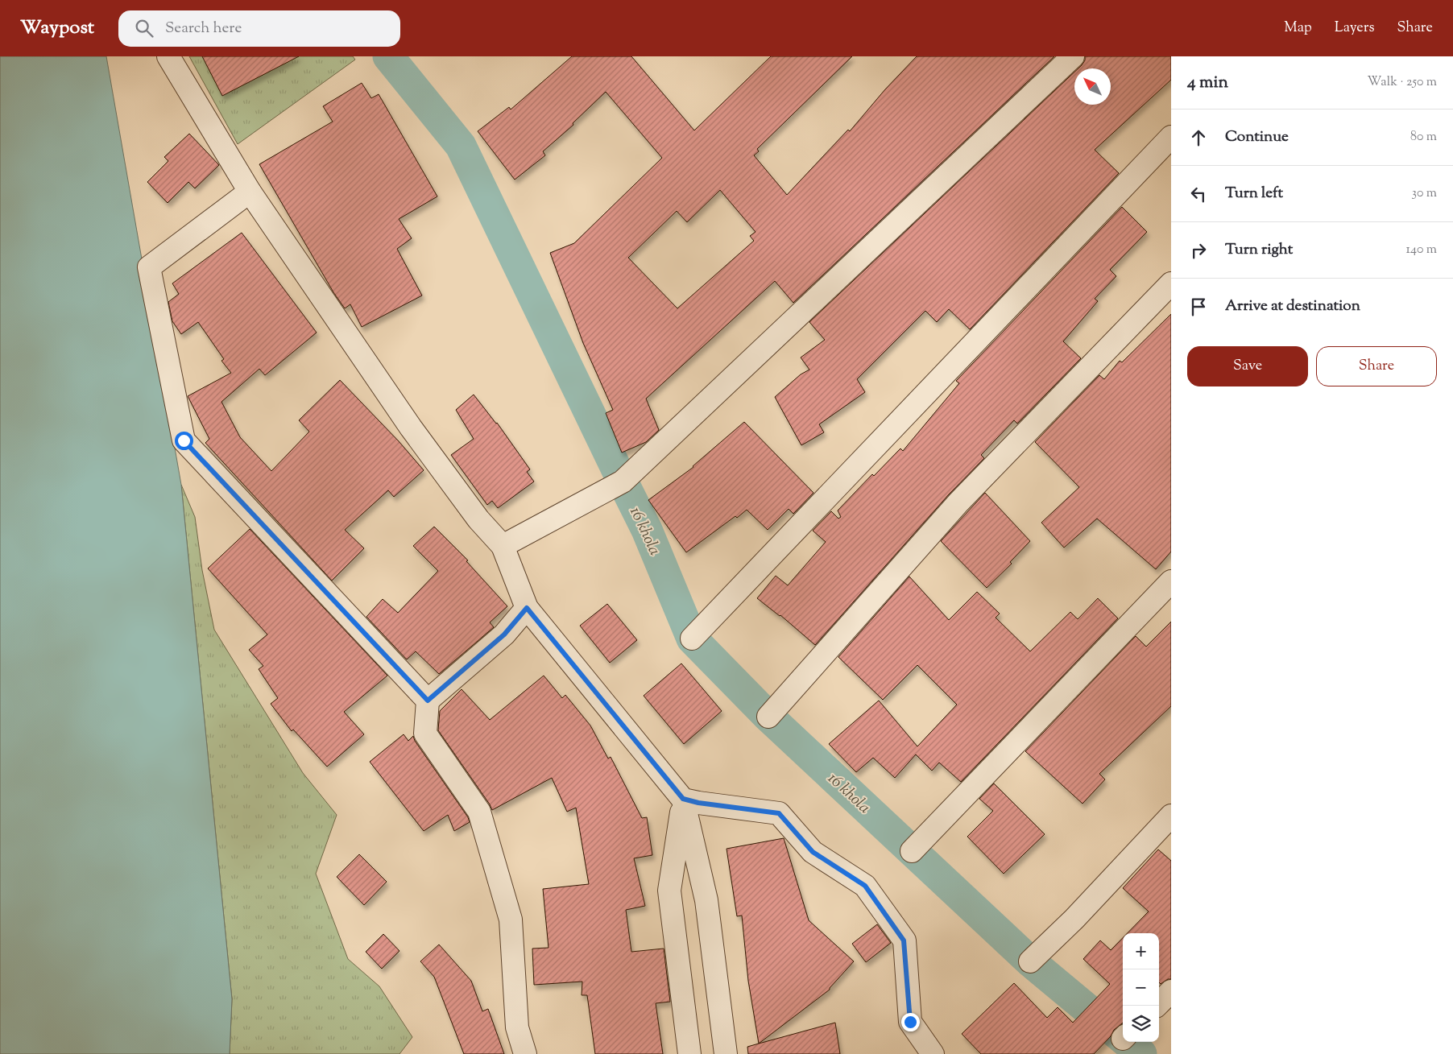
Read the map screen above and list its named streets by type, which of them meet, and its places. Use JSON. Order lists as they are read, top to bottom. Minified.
{"water":["16 khola"],"north":"top left","page":{"header":"Waypost","search":"Search here","nav":["Map","Layers","Share"],"heading":["4 min","Walk · 250 m"],"list":[["Continue","80 m"],["Turn left","30 m"],["Turn right","140 m"],"Arrive at destination"],"buttons":["Save","Share"],"map_buttons":["+","−"]}}
